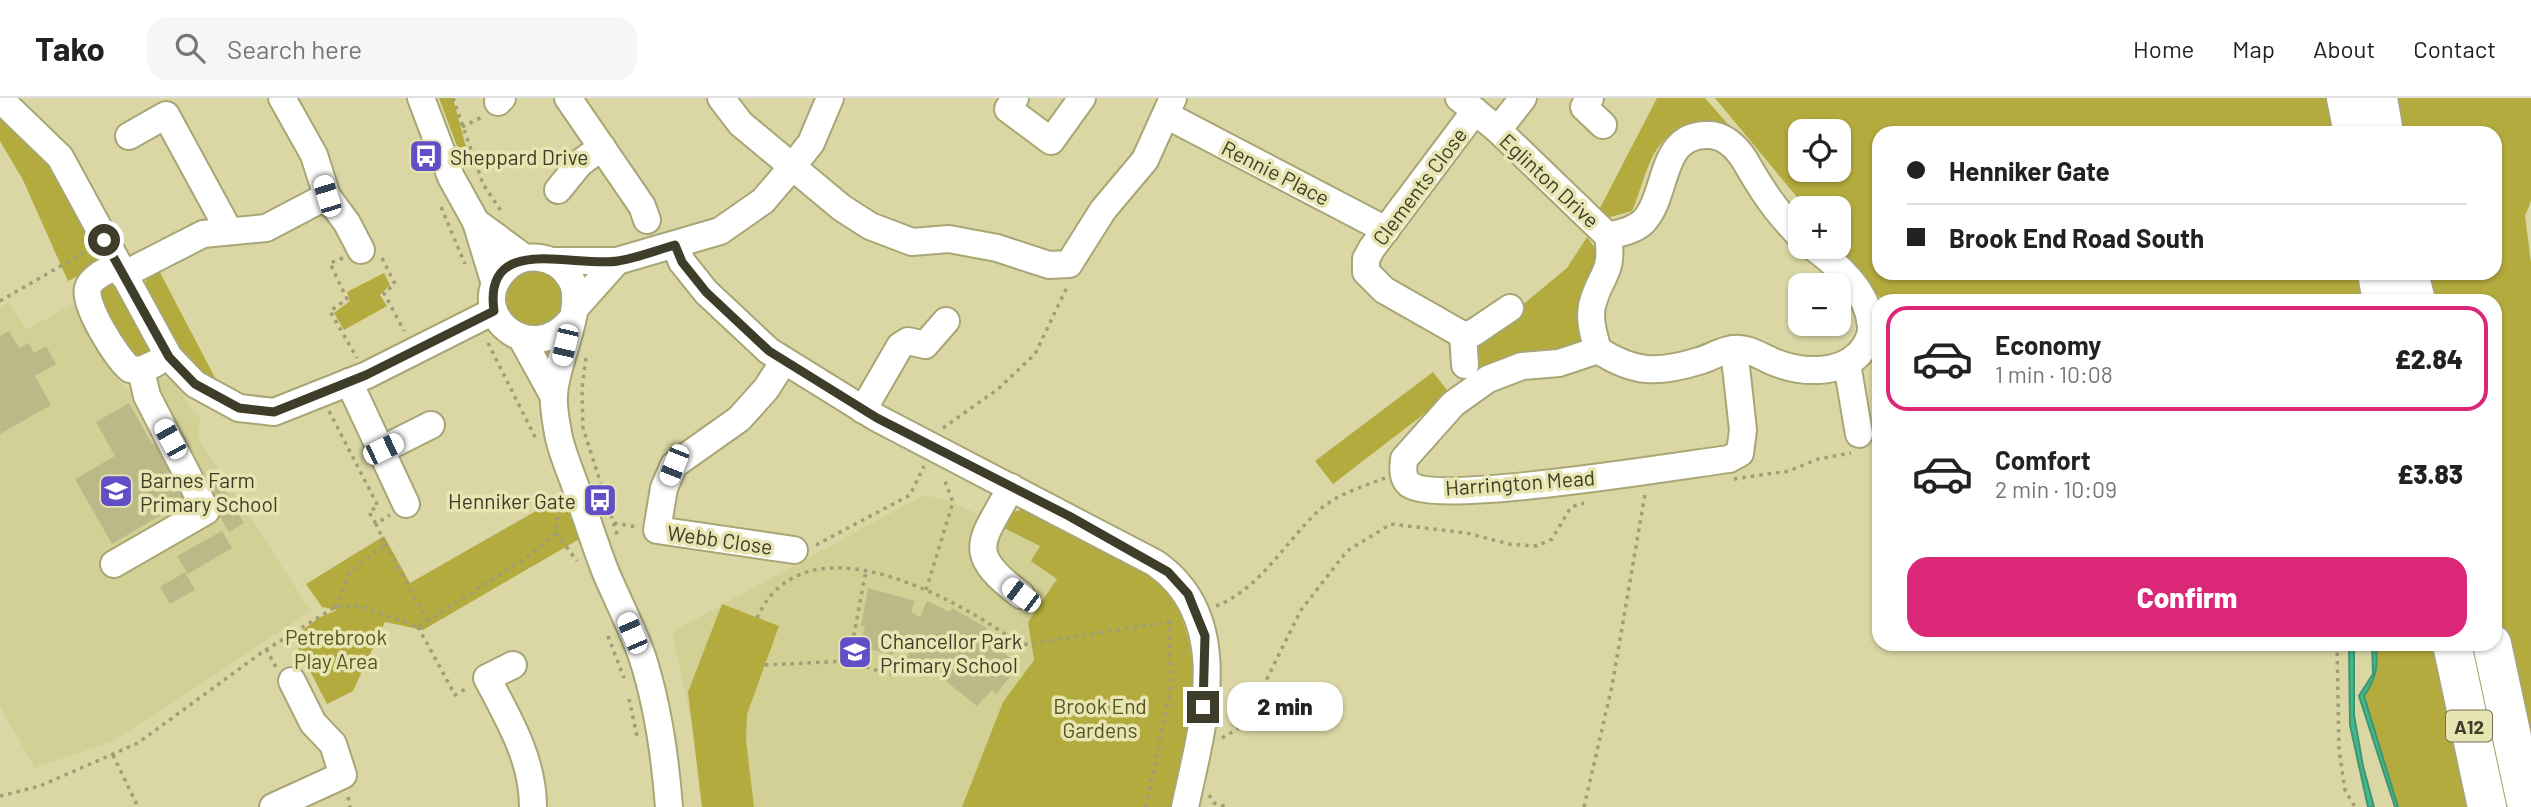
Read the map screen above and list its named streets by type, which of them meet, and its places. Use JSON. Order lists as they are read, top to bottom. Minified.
{"streets":{"highway":["A12"],"street":["Rennie Place","Eglinton Drive","Clements Close","Harrington Mead","Webb Close"]},"crossings":[["Rennie Place","Clements Close"],["Eglinton Drive","Clements Close"]],"parks":["Petrebrook Play Area","Brook End Gardens"],"places":{"bus stop":["Sheppard Drive","Henniker Gate"],"school or university":["Barnes Farm Primary School","Chancellor Park Primary School"]},"page":{"header":"Tako","search":"Search here","nav":["Home","Map","About","Contact"],"map_buttons":["+","−"],"banner":["Henniker Gate","Brook End Road South"],"list":[{"name":"Economy","note":"1 min · 10:08","value":"£2.84"},{"name":"Comfort","note":"2 min · 10:09","value":"£3.83"}],"buttons":"Confirm","bubble":"2 min"}}
